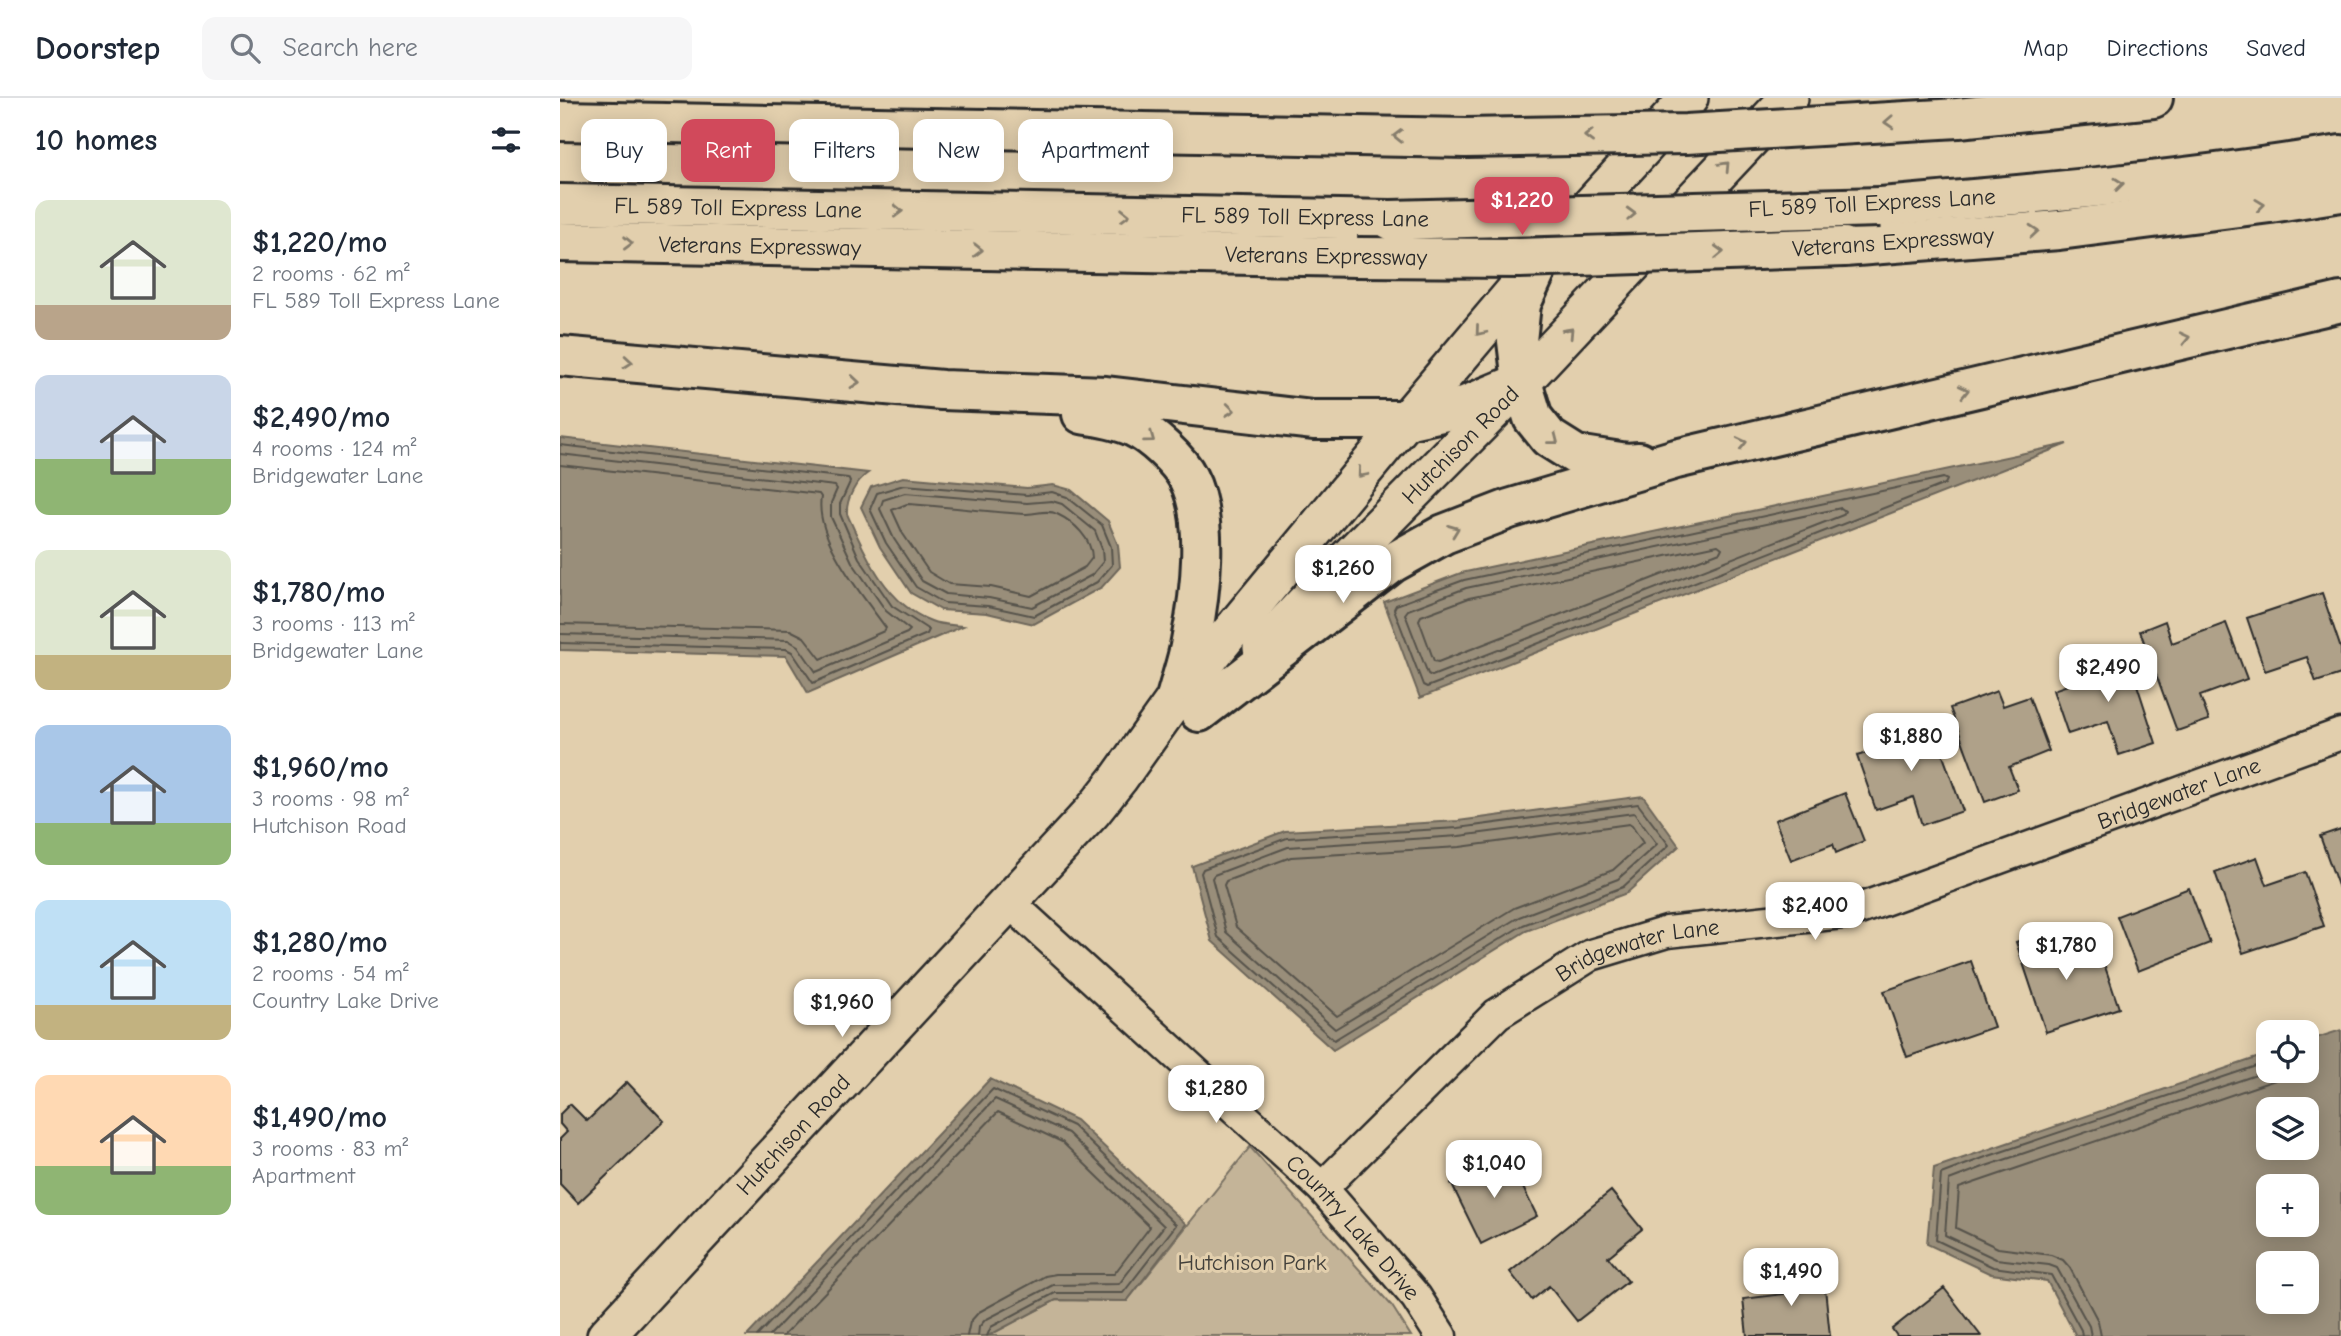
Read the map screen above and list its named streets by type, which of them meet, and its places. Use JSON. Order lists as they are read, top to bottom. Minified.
{"streets":{"highway":["FL 589 Toll Express Lane","Veterans Expressway"],"street":["Hutchison Road","Bridgewater Lane","Country Lake Drive"]},"crossings":[["Hutchison Road","Country Lake Drive"],["Bridgewater Lane","Country Lake Drive"]],"parks":["Hutchison Park"],"page":{"header":"Doorstep","search":"Search here","nav":["Map","Directions","Saved"],"heading":"10 homes","chip":["Buy","Rent","Filters","New","Apartment"],"price":["$1,220","$1,260","$2,490","$1,880","$2,400","$1,780","$1,960","$1,280","$1,040","$1,490"],"list":[{"name":"$1,220/mo","note":"2 rooms · 62 m² · FL 589 Toll Express Lane"},{"name":"$2,490/mo","note":"4 rooms · 124 m² · Bridgewater Lane"},{"name":"$1,780/mo","note":"3 rooms · 113 m² · Bridgewater Lane"},{"name":"$1,960/mo","note":"3 rooms · 98 m² · Hutchison Road"},{"name":"$1,280/mo","note":"2 rooms · 54 m² · Country Lake Drive"},{"name":"$1,490/mo","note":"3 rooms · 83 m² · Apartment"}],"map_buttons":["+","−"]}}
